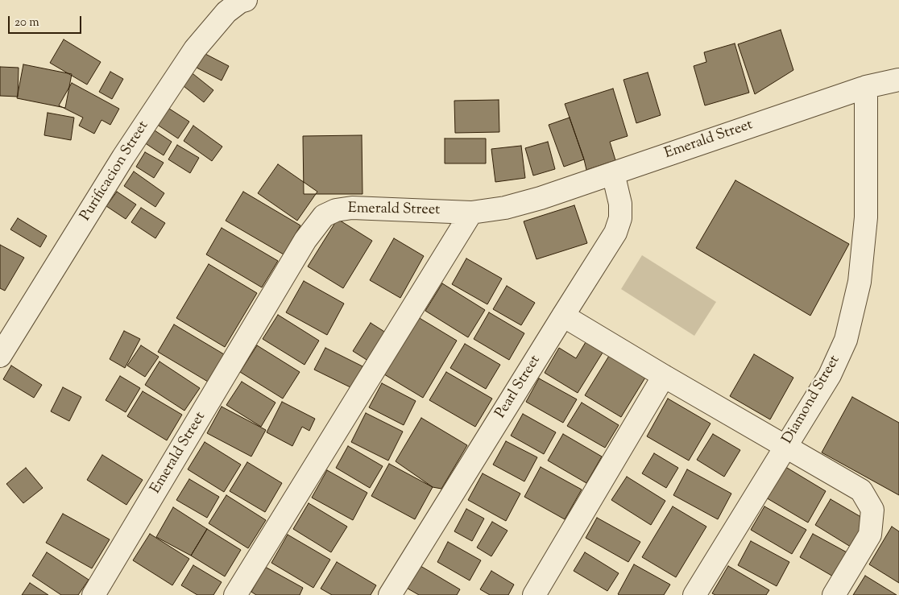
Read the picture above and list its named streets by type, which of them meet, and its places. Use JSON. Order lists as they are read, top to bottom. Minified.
{"streets":{"street":["Emerald Street","Purificacion Street","Pearl Street","Diamond Street"]},"crossings":[["Emerald Street","Pearl Street"],["Emerald Street","Diamond Street"]],"scale_bar":"20 m"}
